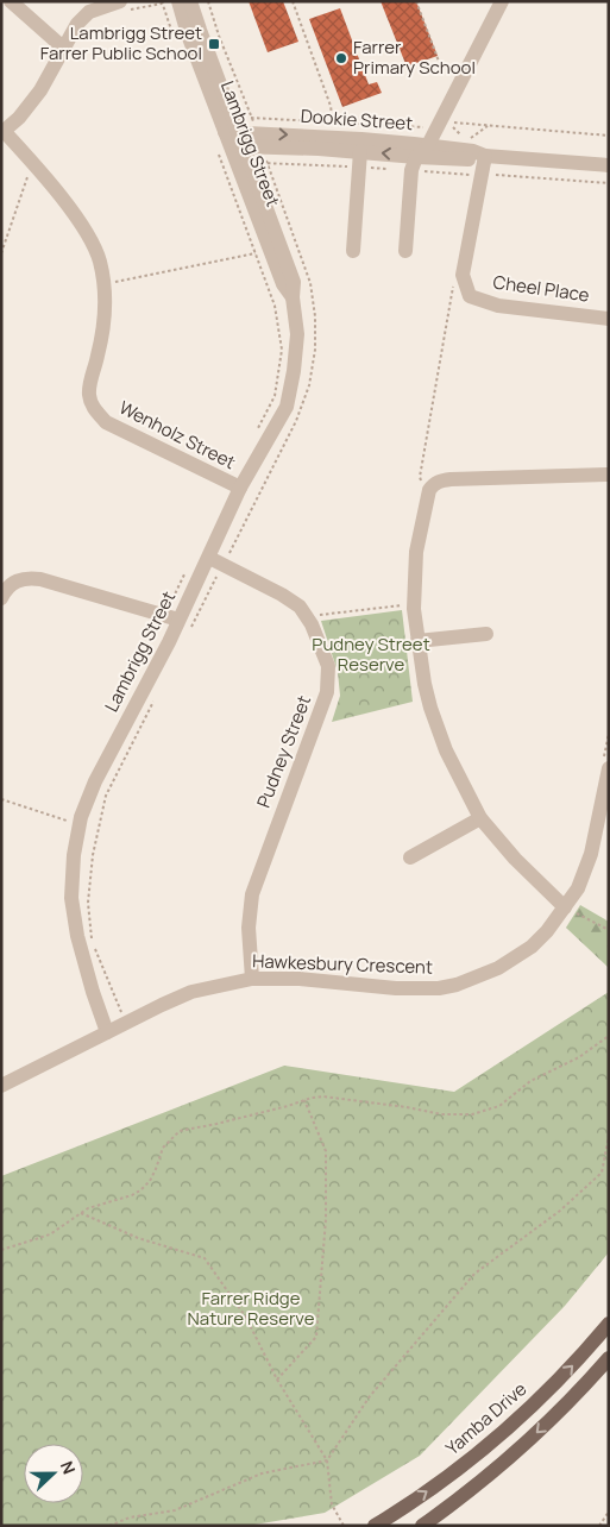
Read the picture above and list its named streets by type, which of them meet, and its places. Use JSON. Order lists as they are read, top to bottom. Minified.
{"streets":{"main road":["Yamba Drive"],"street":["Dookie Street","Lambrigg Street","Cheel Place","Wenholz Street","Pudney Street","Hawkesbury Crescent"]},"crossings":[["Dookie Street","Lambrigg Street"],["Dookie Street","Cheel Place"],["Lambrigg Street","Wenholz Street"],["Lambrigg Street","Pudney Street"],["Lambrigg Street","Hawkesbury Crescent"],["Pudney Street","Hawkesbury Crescent"]],"parks":["Pudney Street Reserve","Farrer Ridge Nature Reserve"],"places":{"transit":["Lambrigg Street Farrer Public School"],"other":["Farrer Primary School"]},"north":"right"}
